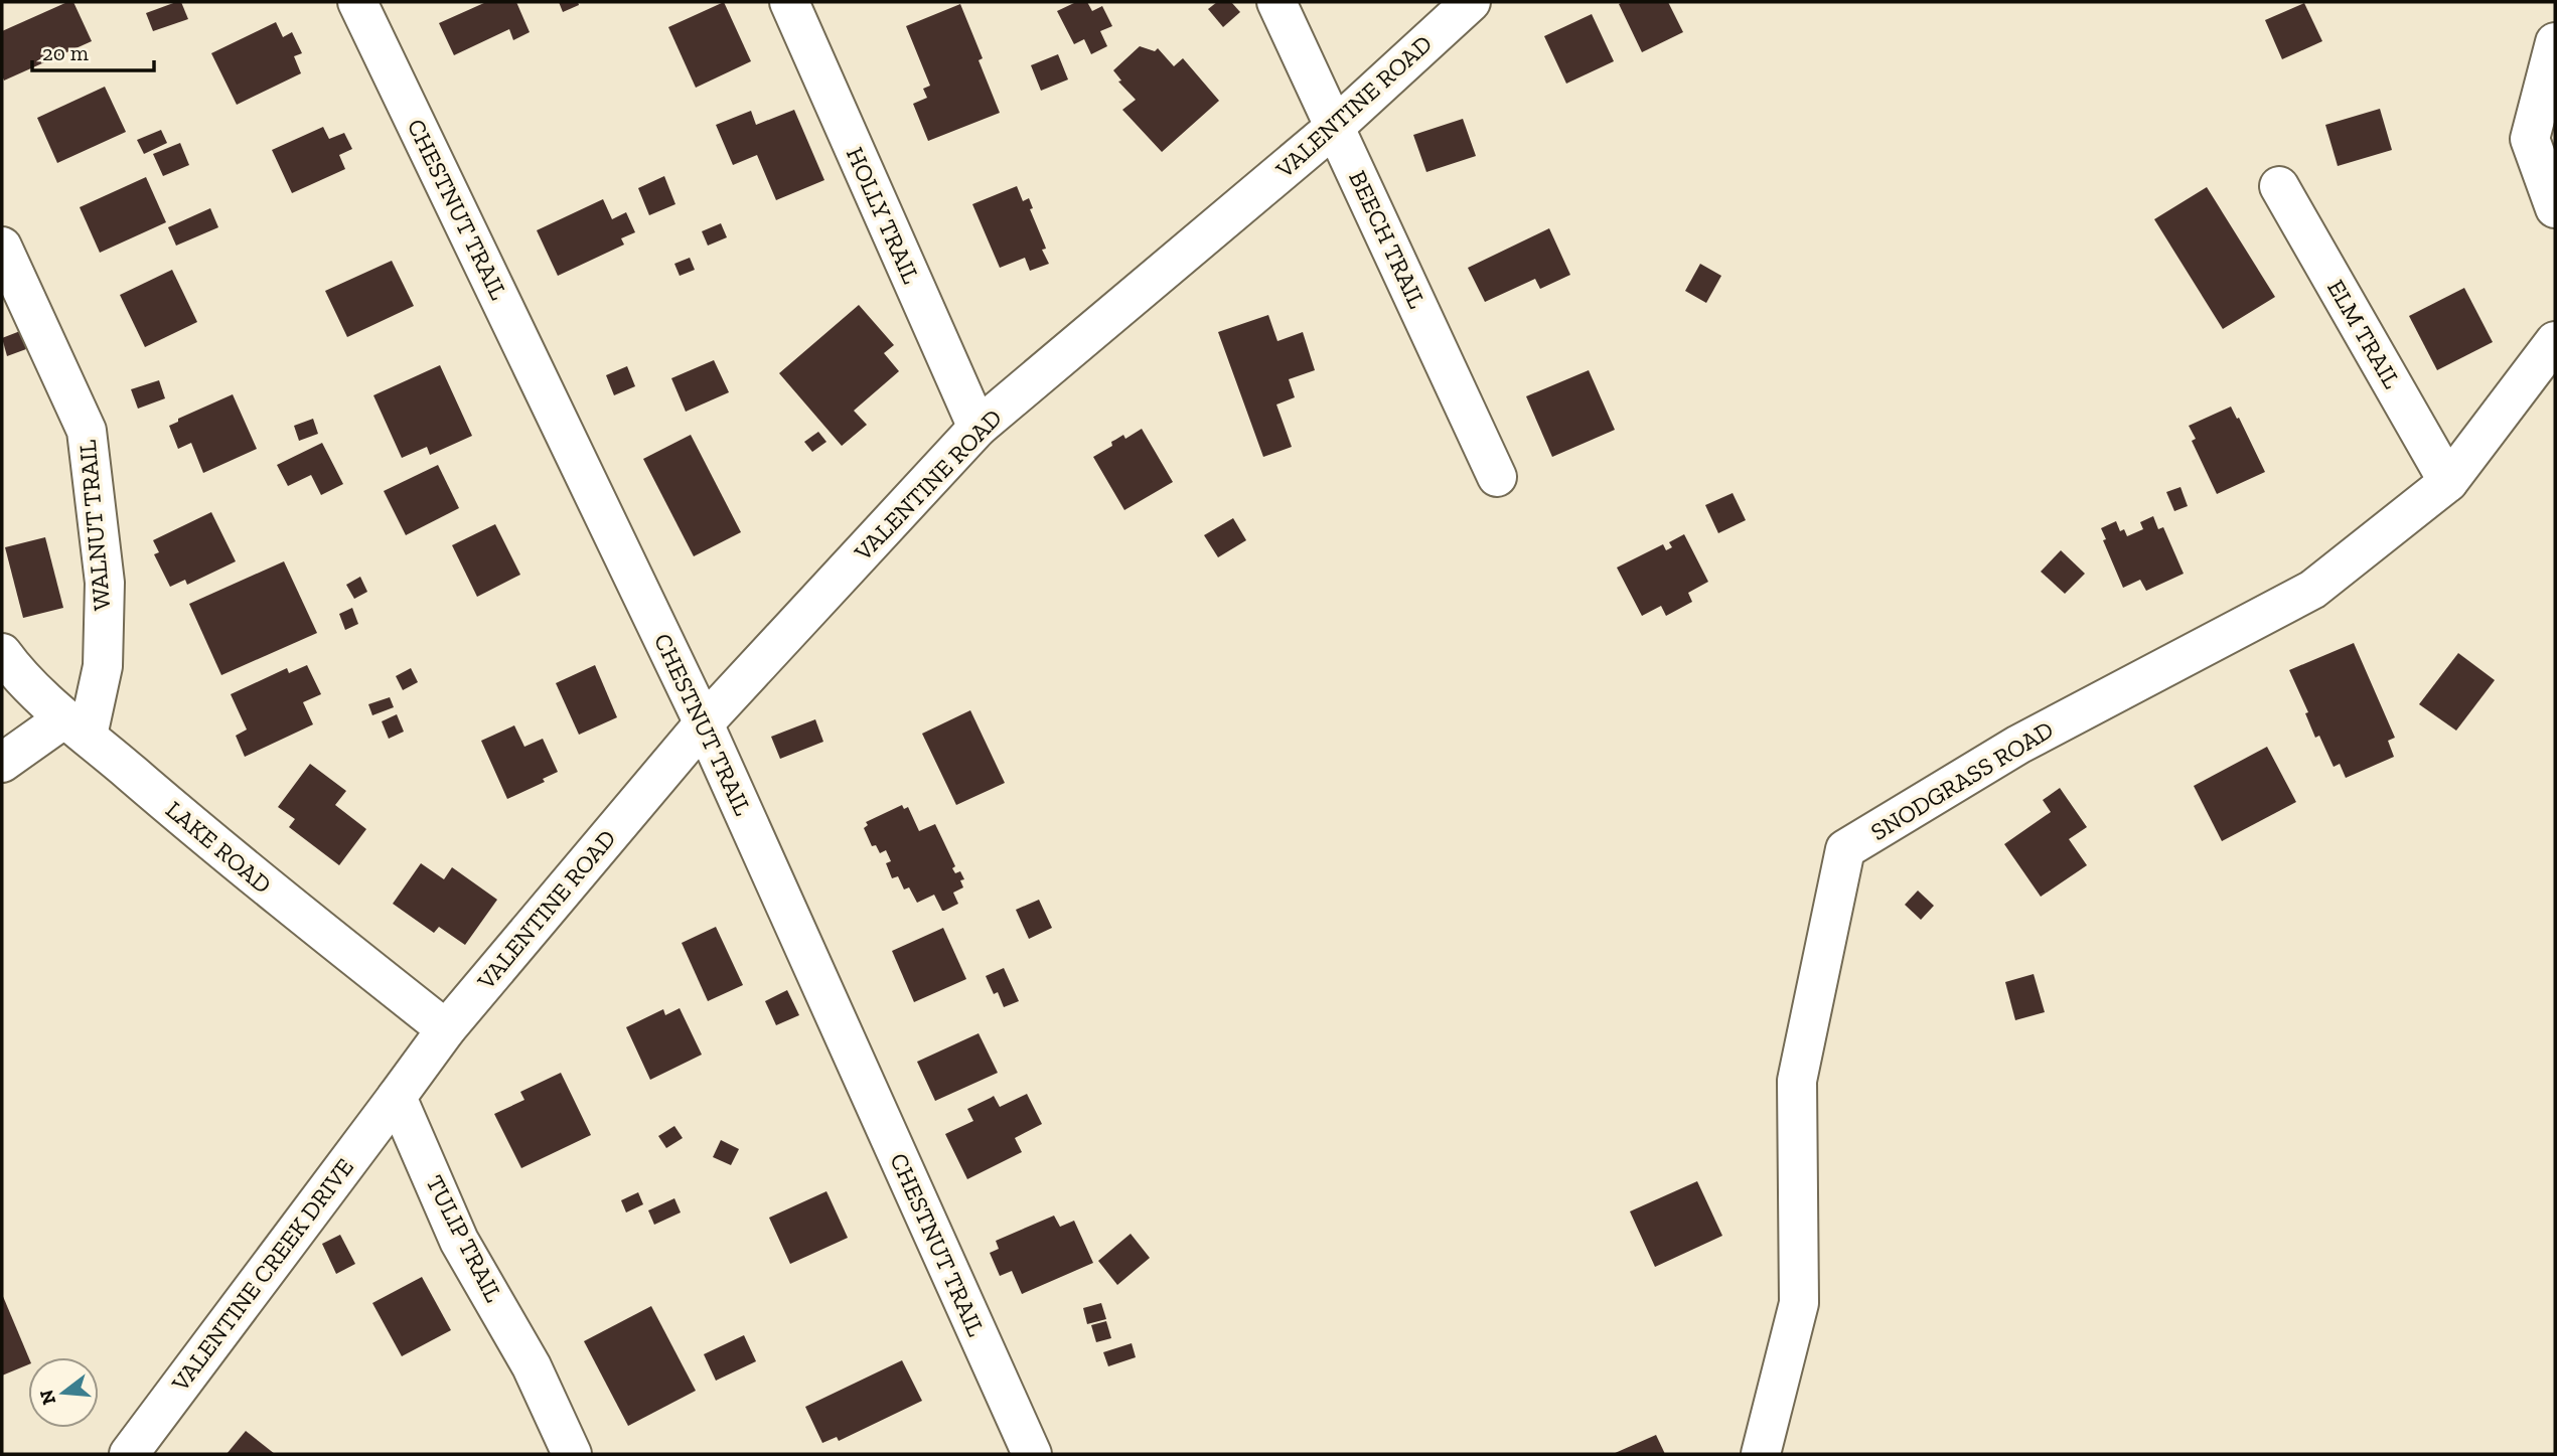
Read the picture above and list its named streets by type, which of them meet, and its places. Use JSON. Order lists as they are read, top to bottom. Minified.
{"streets":{"street":["VALENTINE ROAD","CHESTNUT TRAIL","HOLLY TRAIL","BEECH TRAIL","ELM TRAIL","WALNUT TRAIL","SNODGRASS ROAD","LAKE ROAD","TULIP TRAIL","VALENTINE CREEK DRIVE"]},"crossings":[["VALENTINE ROAD","CHESTNUT TRAIL"],["VALENTINE ROAD","HOLLY TRAIL"],["VALENTINE ROAD","BEECH TRAIL"],["VALENTINE ROAD","LAKE ROAD"],["ELM TRAIL","SNODGRASS ROAD"],["WALNUT TRAIL","LAKE ROAD"],["TULIP TRAIL","VALENTINE CREEK DRIVE"]],"scale_bar":"20 m","north":"left"}
